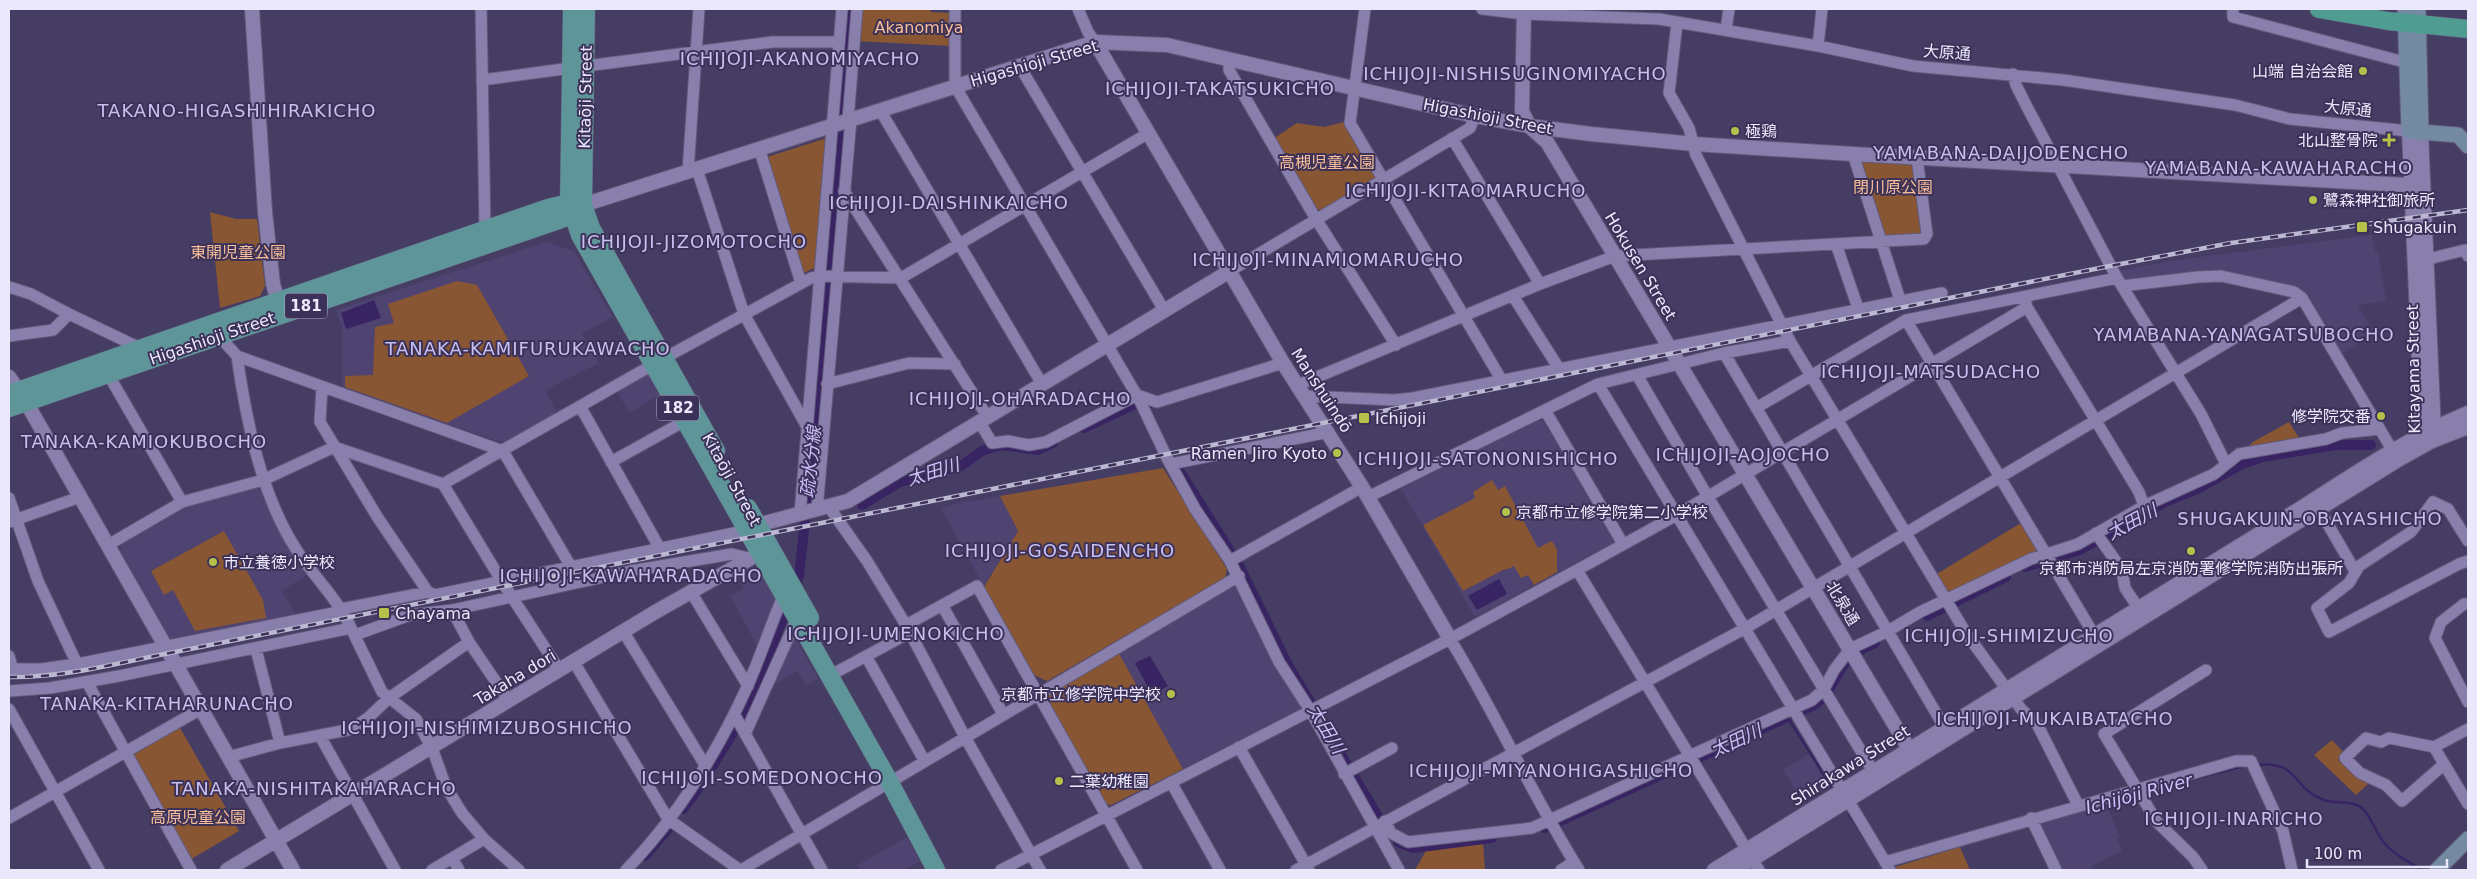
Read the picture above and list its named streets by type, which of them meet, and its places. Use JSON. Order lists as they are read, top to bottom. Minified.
{"streets":{"main road":["Higashioji Street","Kitaōji Street","181","Kitayama Street","182"],"street":["大原通","Hokusen Street","Manshuindō","北泉通","Takaha dori","Shirakawa Street"]},"crossings":[["大原通","Kitayama Street"],["Higashioji Street","Kitaōji Street"],["Higashioji Street","Hokusen Street"],["Higashioji Street","Kitayama Street"],["Higashioji Street","Manshuindō"],["Kitaōji Street","Takaha dori"],["Hokusen Street","北泉通"],["Kitayama Street","Shirakawa Street"],["北泉通","Shirakawa Street"]],"districts":["ICHIJOJI-AKANOMIYACHO","ICHIJOJI-NISHISUGINOMIYACHO","ICHIJOJI-TAKATSUKICHO","TAKANO-HIGASHIHIRAKICHO","YAMABANA-DAIJODENCHO","YAMABANA-KAWAHARACHO","ICHIJOJI-KITAOMARUCHO","ICHIJOJI-DAISHINKAICHO","ICHIJOJI-JIZOMOTOCHO","ICHIJOJI-MINAMIOMARUCHO","YAMABANA-YANAGATSUBOCHO","TANAKA-KAMIFURUKAWACHO","ICHIJOJI-MATSUDACHO","ICHIJOJI-OHARADACHO","TANAKA-KAMIOKUBOCHO","ICHIJOJI-AOJOCHO","ICHIJOJI-SATONONISHICHO","SHUGAKUIN-OBAYASHICHO","ICHIJOJI-GOSAIDENCHO","ICHIJOJI-KAWAHARADACHO","ICHIJOJI-UMENOKICHO","ICHIJOJI-SHIMIZUCHO","TANAKA-KITAHARUNACHO","ICHIJOJI-MUKAIBATACHO","ICHIJOJI-NISHIMIZUBOSHICHO","ICHIJOJI-MIYANOHIGASHICHO","ICHIJOJI-SOMEDONOCHO","TANAKA-NISHITAKAHARACHO","ICHIJOJI-INARICHO"],"water":["疏水分線","太田川","Ichijōji River"],"parks":["Akanomiya","高槻児童公園","閉川原公園","東開児童公園","高原児童公園"],"places":{"other":["山端 自治会館","極鶏","鷺森神社御旅所","修学院交番","Ramen Jiro Kyoto","京都市立修学院第二小学校","京都市消防局左京消防署修学院消防出張所","市立養徳小学校","京都市立修学院中学校","二葉幼稚園"],"health":["北山整骨院"],"transit":["Shugakuin","Ichijoji","Chayama"]},"scale_bar":"100 m"}
